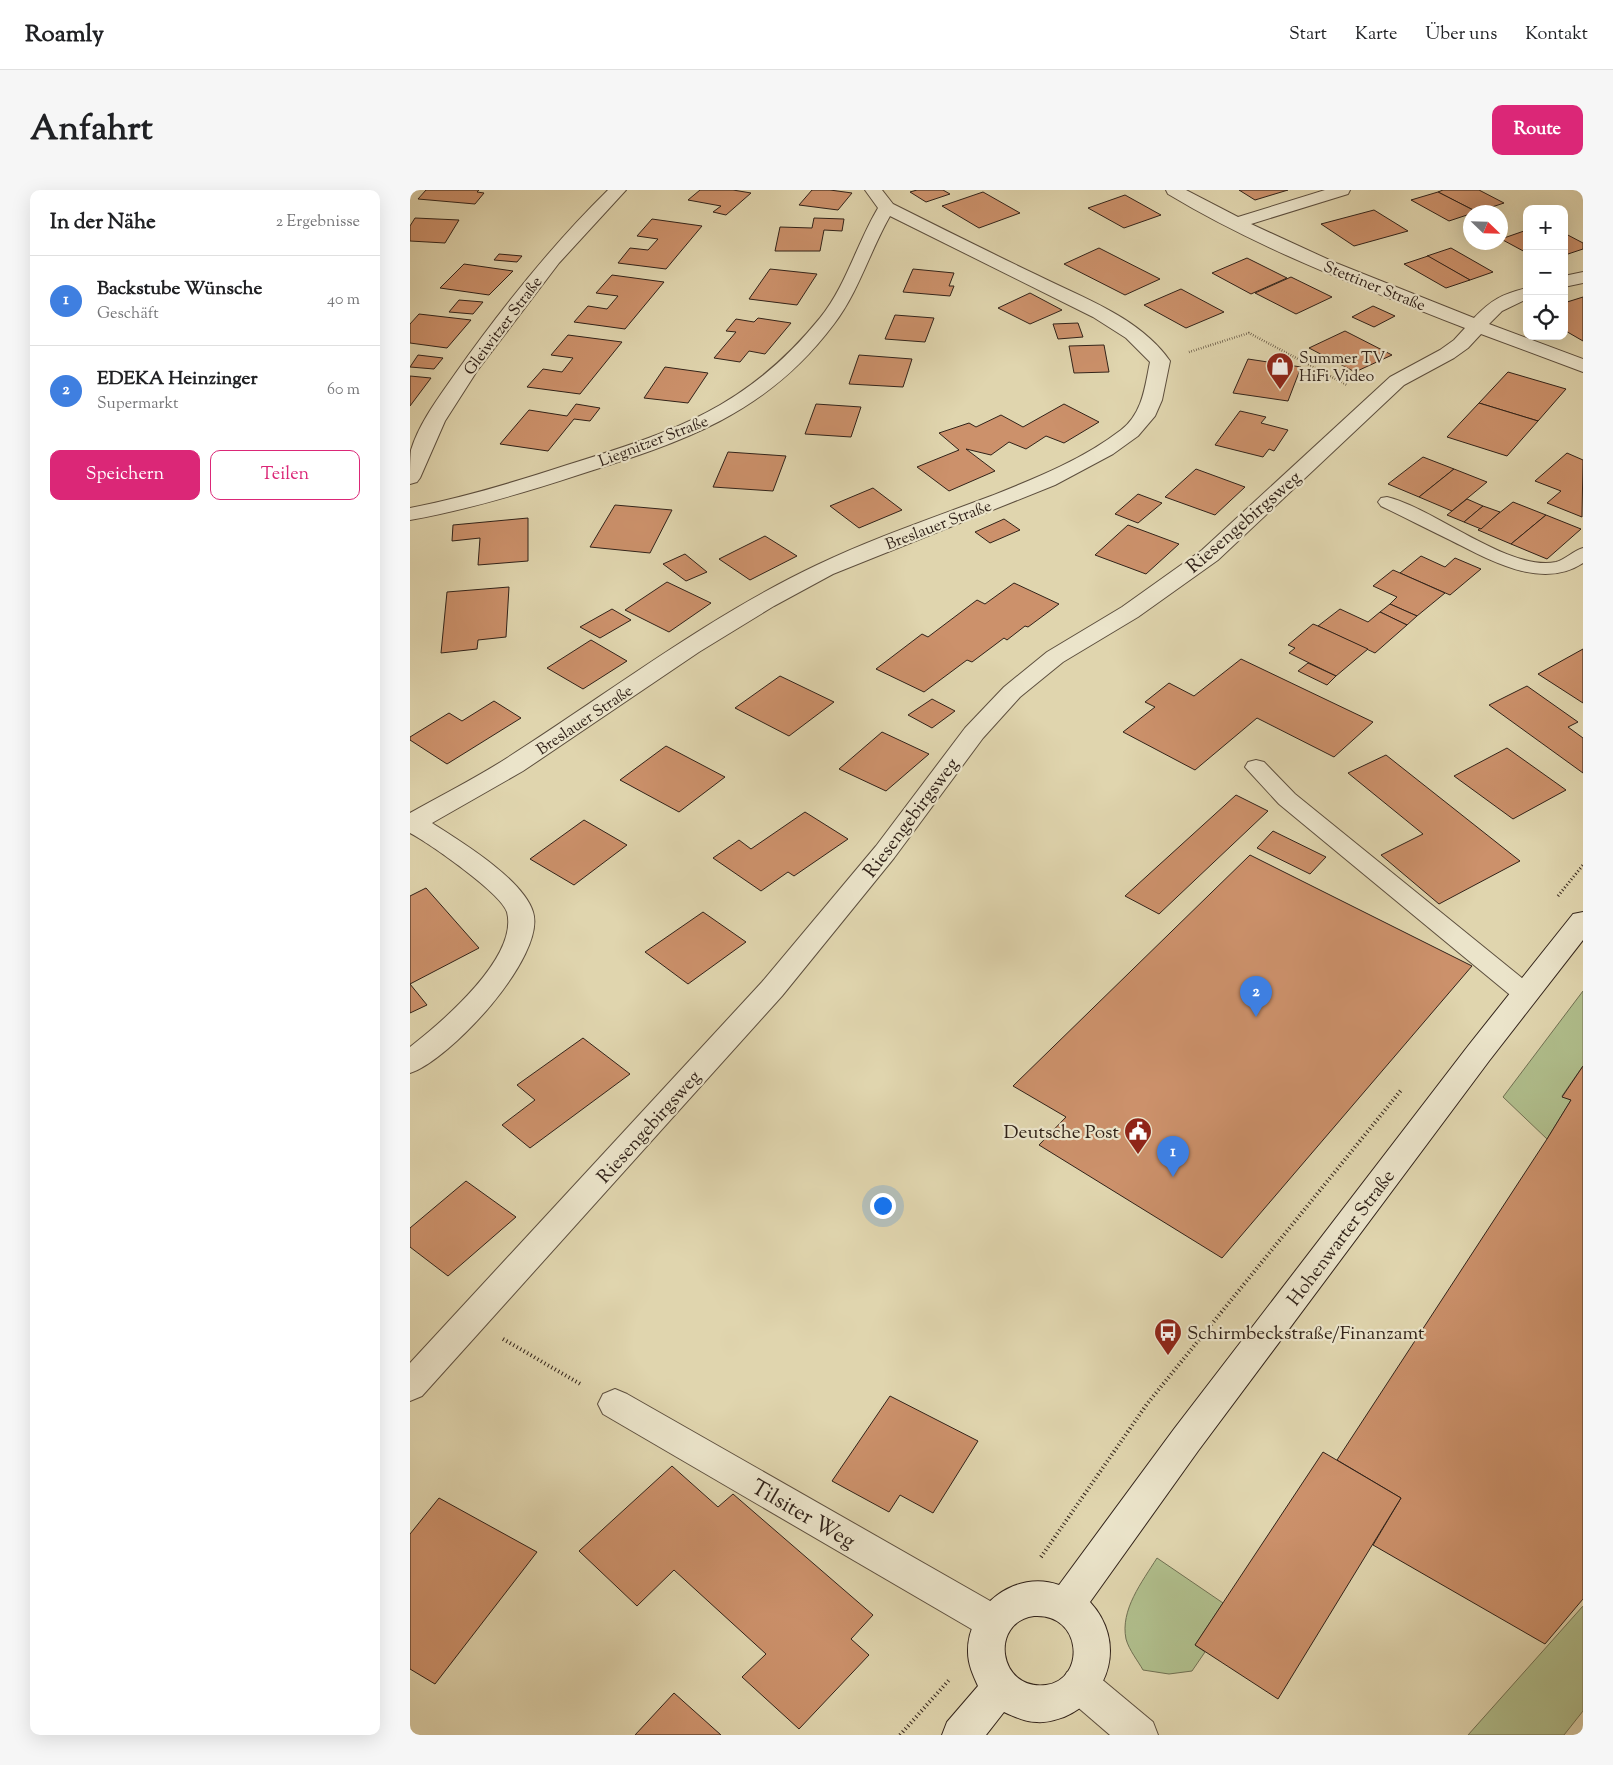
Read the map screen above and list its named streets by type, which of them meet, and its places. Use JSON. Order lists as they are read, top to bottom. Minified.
{"streets":{"street":["Stettiner Straße","Gleiwitzer Straße","Liegnitzer Straße","Riesengebirgsweg","Breslauer Straße","Hohenwarter Straße","Tilsiter Weg"]},"crossings":[["Stettiner Straße","Riesengebirgsweg"],["Hohenwarter Straße","Tilsiter Weg"]],"places":{"shop":["Summer TV HiFi Video"],"public building":["Deutsche Post"],"bus stop":["Schirmbeckstraße/Finanzamt"]},"north":"bottom right","page":{"header":"Roamly","nav":["Start","Karte","Über uns","Kontakt"],"title":"Anfahrt","buttons":["Route",["Speichern","Teilen"]],"heading":["In der Nähe","2 Ergebnisse"],"map_buttons":["+","−"],"list":[{"mark":"1","name":"Backstube Wünsche","note":"Geschäft","value":"40 m"},{"mark":"2","name":"EDEKA Heinzinger","note":"Supermarkt","value":"60 m"}],"pins":["2","1"]}}
